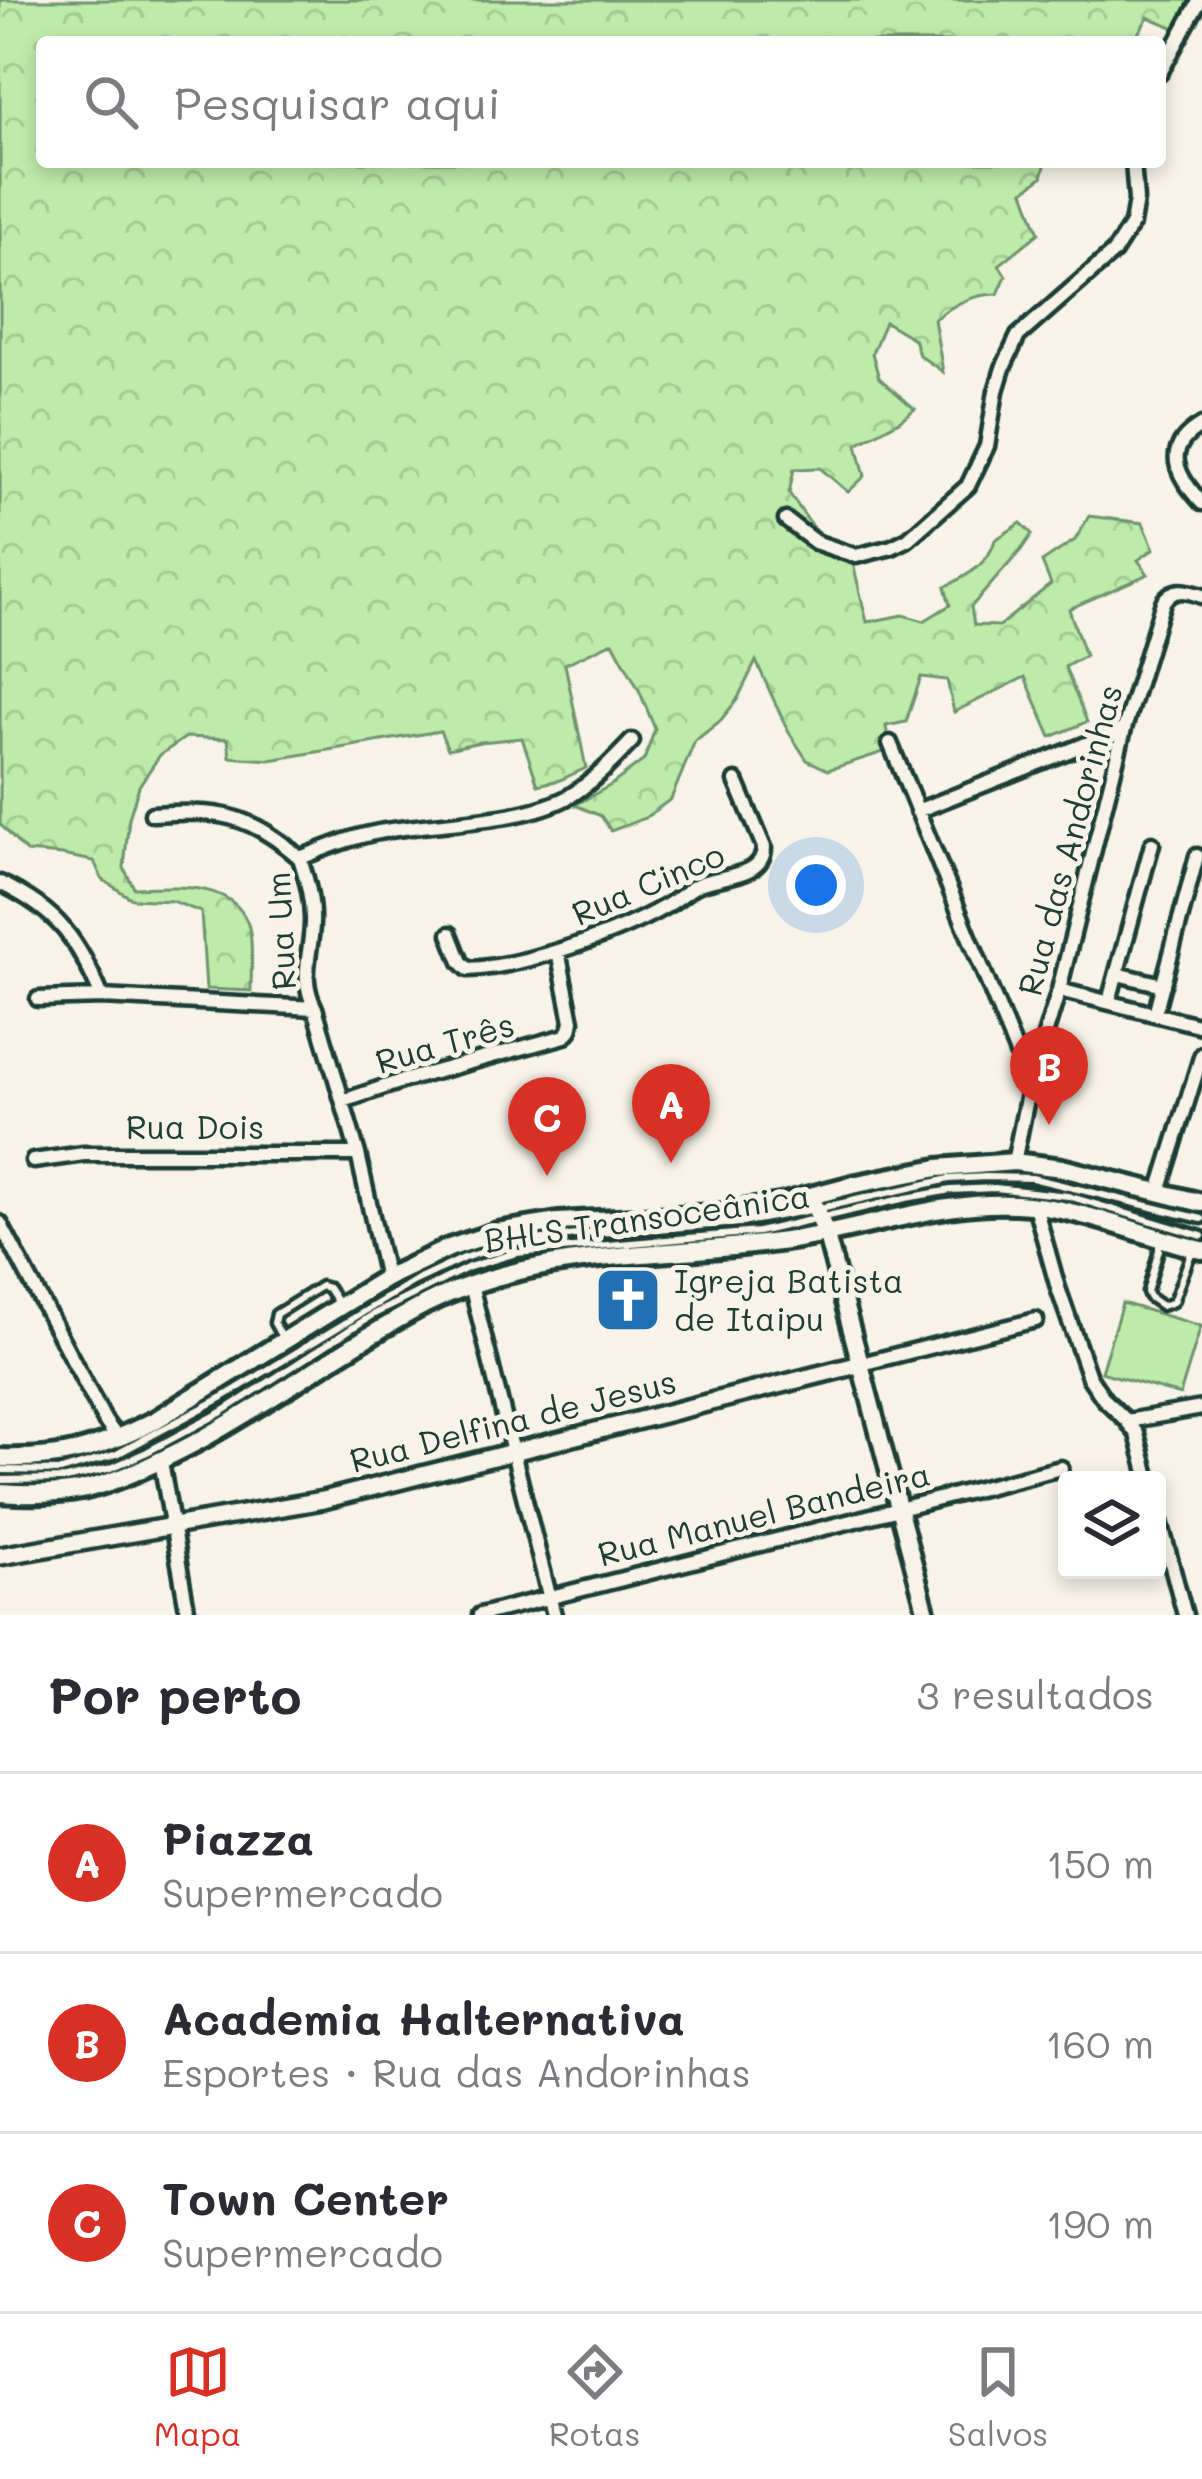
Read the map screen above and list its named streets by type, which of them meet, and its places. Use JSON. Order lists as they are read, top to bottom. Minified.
{"streets":{"street":["Rua das Andorinhas","Rua Cinco","Rua Um","Rua Três","Rua Dois","Rua Delfina de Jesus","Rua Manuel Bandeira"],"lane":["BHLS Transoceânica"]},"crossings":[["Rua Cinco","Rua Três"],["Rua Um","Rua Três"],["Rua Um","Rua Dois"]],"places":{"church":["Igreja Batista de Itaipu"]},"page":{"search":"Pesquisar aqui","pins":["B","A","C"],"heading":["Por perto","3 resultados"],"list":[{"mark":"A","name":"Piazza","note":"Supermercado","value":"150 m"},{"mark":"B","name":"Academia Halternativa","note":"Esportes · Rua das Andorinhas","value":"160 m"},{"mark":"C","name":"Town Center","note":"Supermercado","value":"190 m"}],"nav":["Mapa","Rotas","Salvos"]}}
